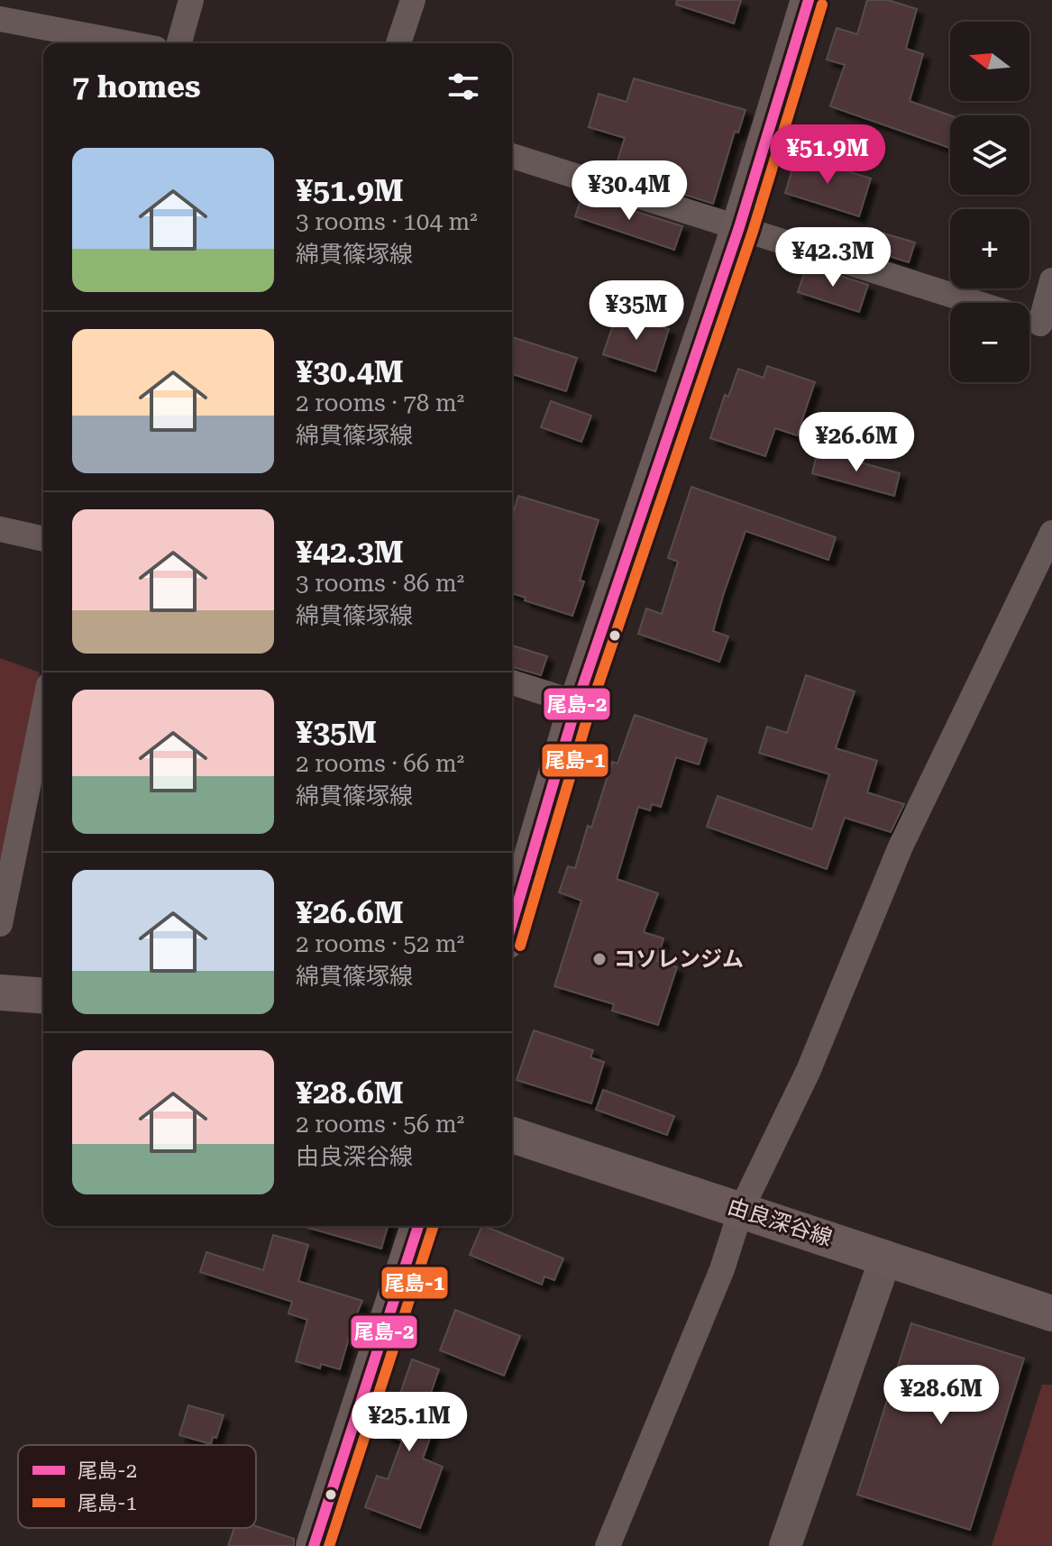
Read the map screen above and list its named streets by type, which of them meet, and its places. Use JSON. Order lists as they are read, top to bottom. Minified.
{"streets":{"main road":["由良深谷線"]},"places":["コソレンジム"],"lines":["transit line 尾島-2","transit line 尾島-1"],"legend":["尾島-2","尾島-1"],"north":"left","page":{"map_buttons":["+","−"],"heading":"7 homes","price":["¥51.9M","¥30.4M","¥42.3M","¥35M","¥26.6M","¥28.6M","¥25.1M"],"list":[{"name":"¥51.9M","note":"3 rooms · 104 m² · 綿貫篠塚線"},{"name":"¥30.4M","note":"2 rooms · 78 m² · 綿貫篠塚線"},{"name":"¥42.3M","note":"3 rooms · 86 m² · 綿貫篠塚線"},{"name":"¥35M","note":"2 rooms · 66 m² · 綿貫篠塚線"},{"name":"¥26.6M","note":"2 rooms · 52 m² · 綿貫篠塚線"},{"name":"¥28.6M","note":"2 rooms · 56 m² · 由良深谷線"}]}}
